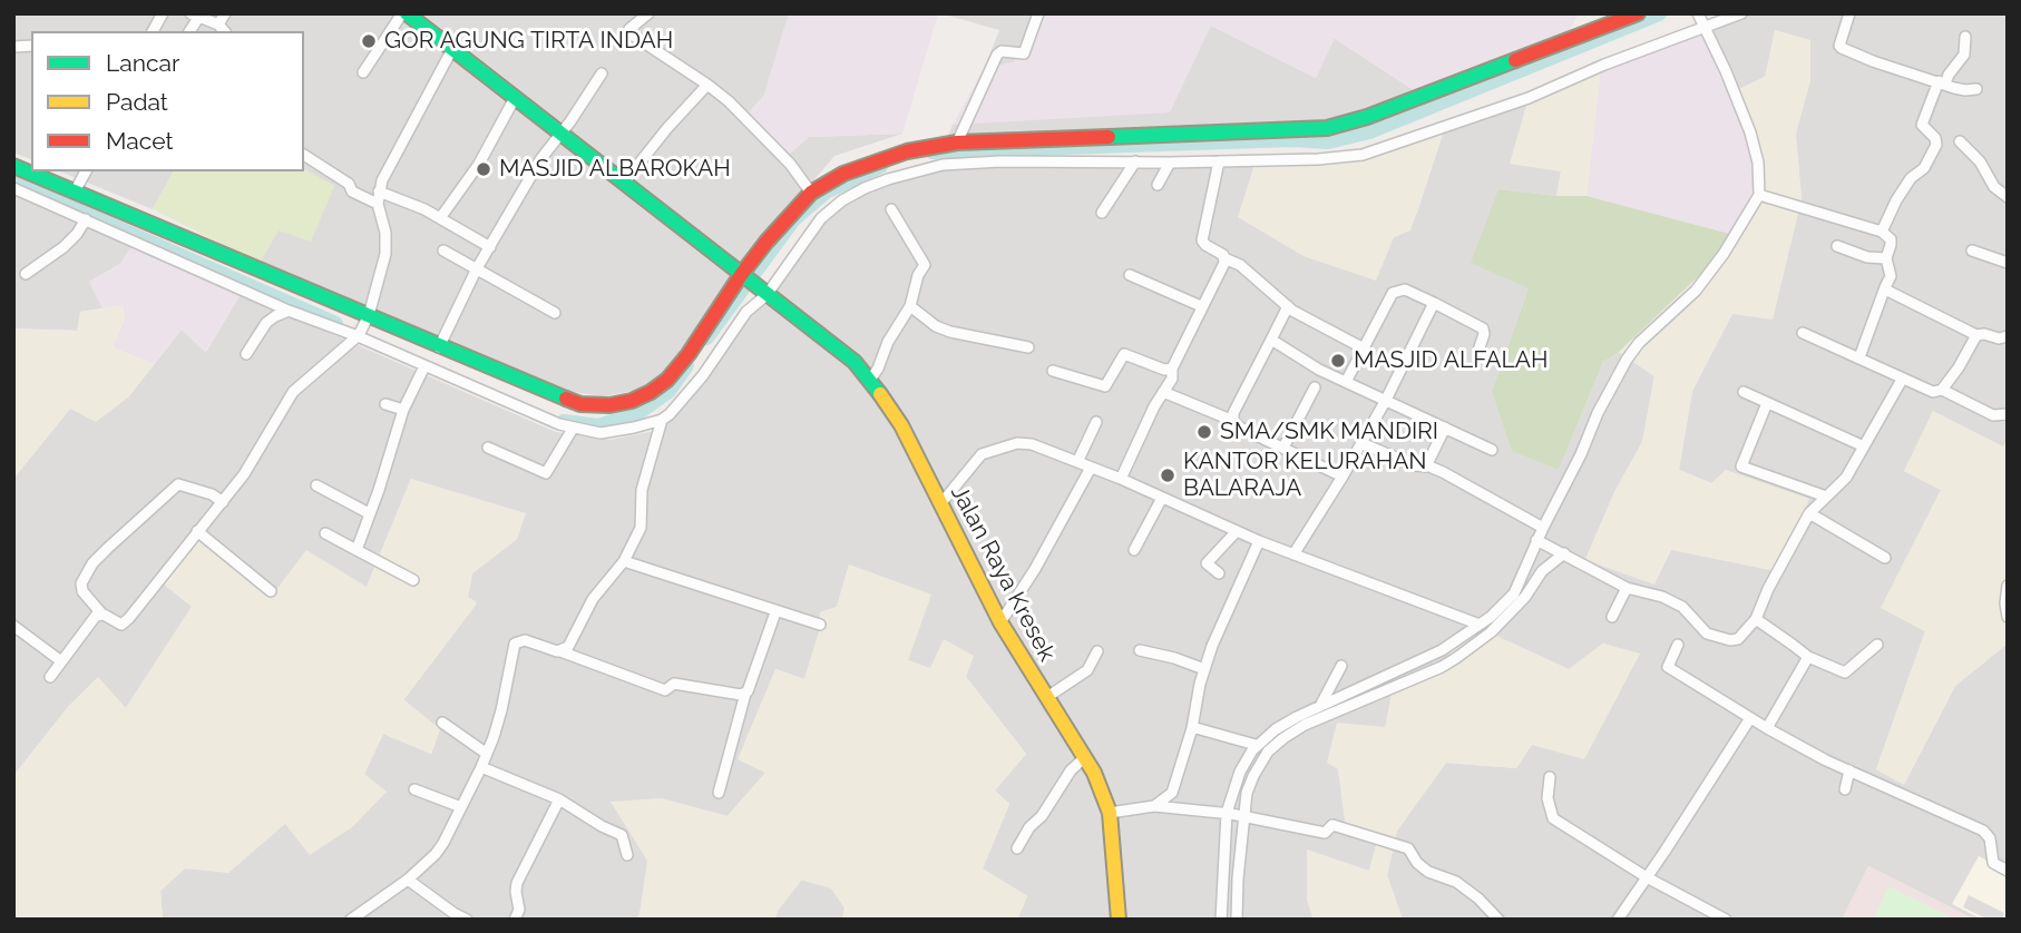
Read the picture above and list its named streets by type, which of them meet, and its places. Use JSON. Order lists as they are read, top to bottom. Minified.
{"streets":{"street":["Jalan Raya Kresek"]},"places":["GOR AGUNG TIRTA INDAH","MASJID ALBAROKAH","MASJID ALFALAH","SMA/SMK MANDIRI","KANTOR KELURAHAN BALARAJA"],"legend":["Lancar","Padat","Macet"]}
